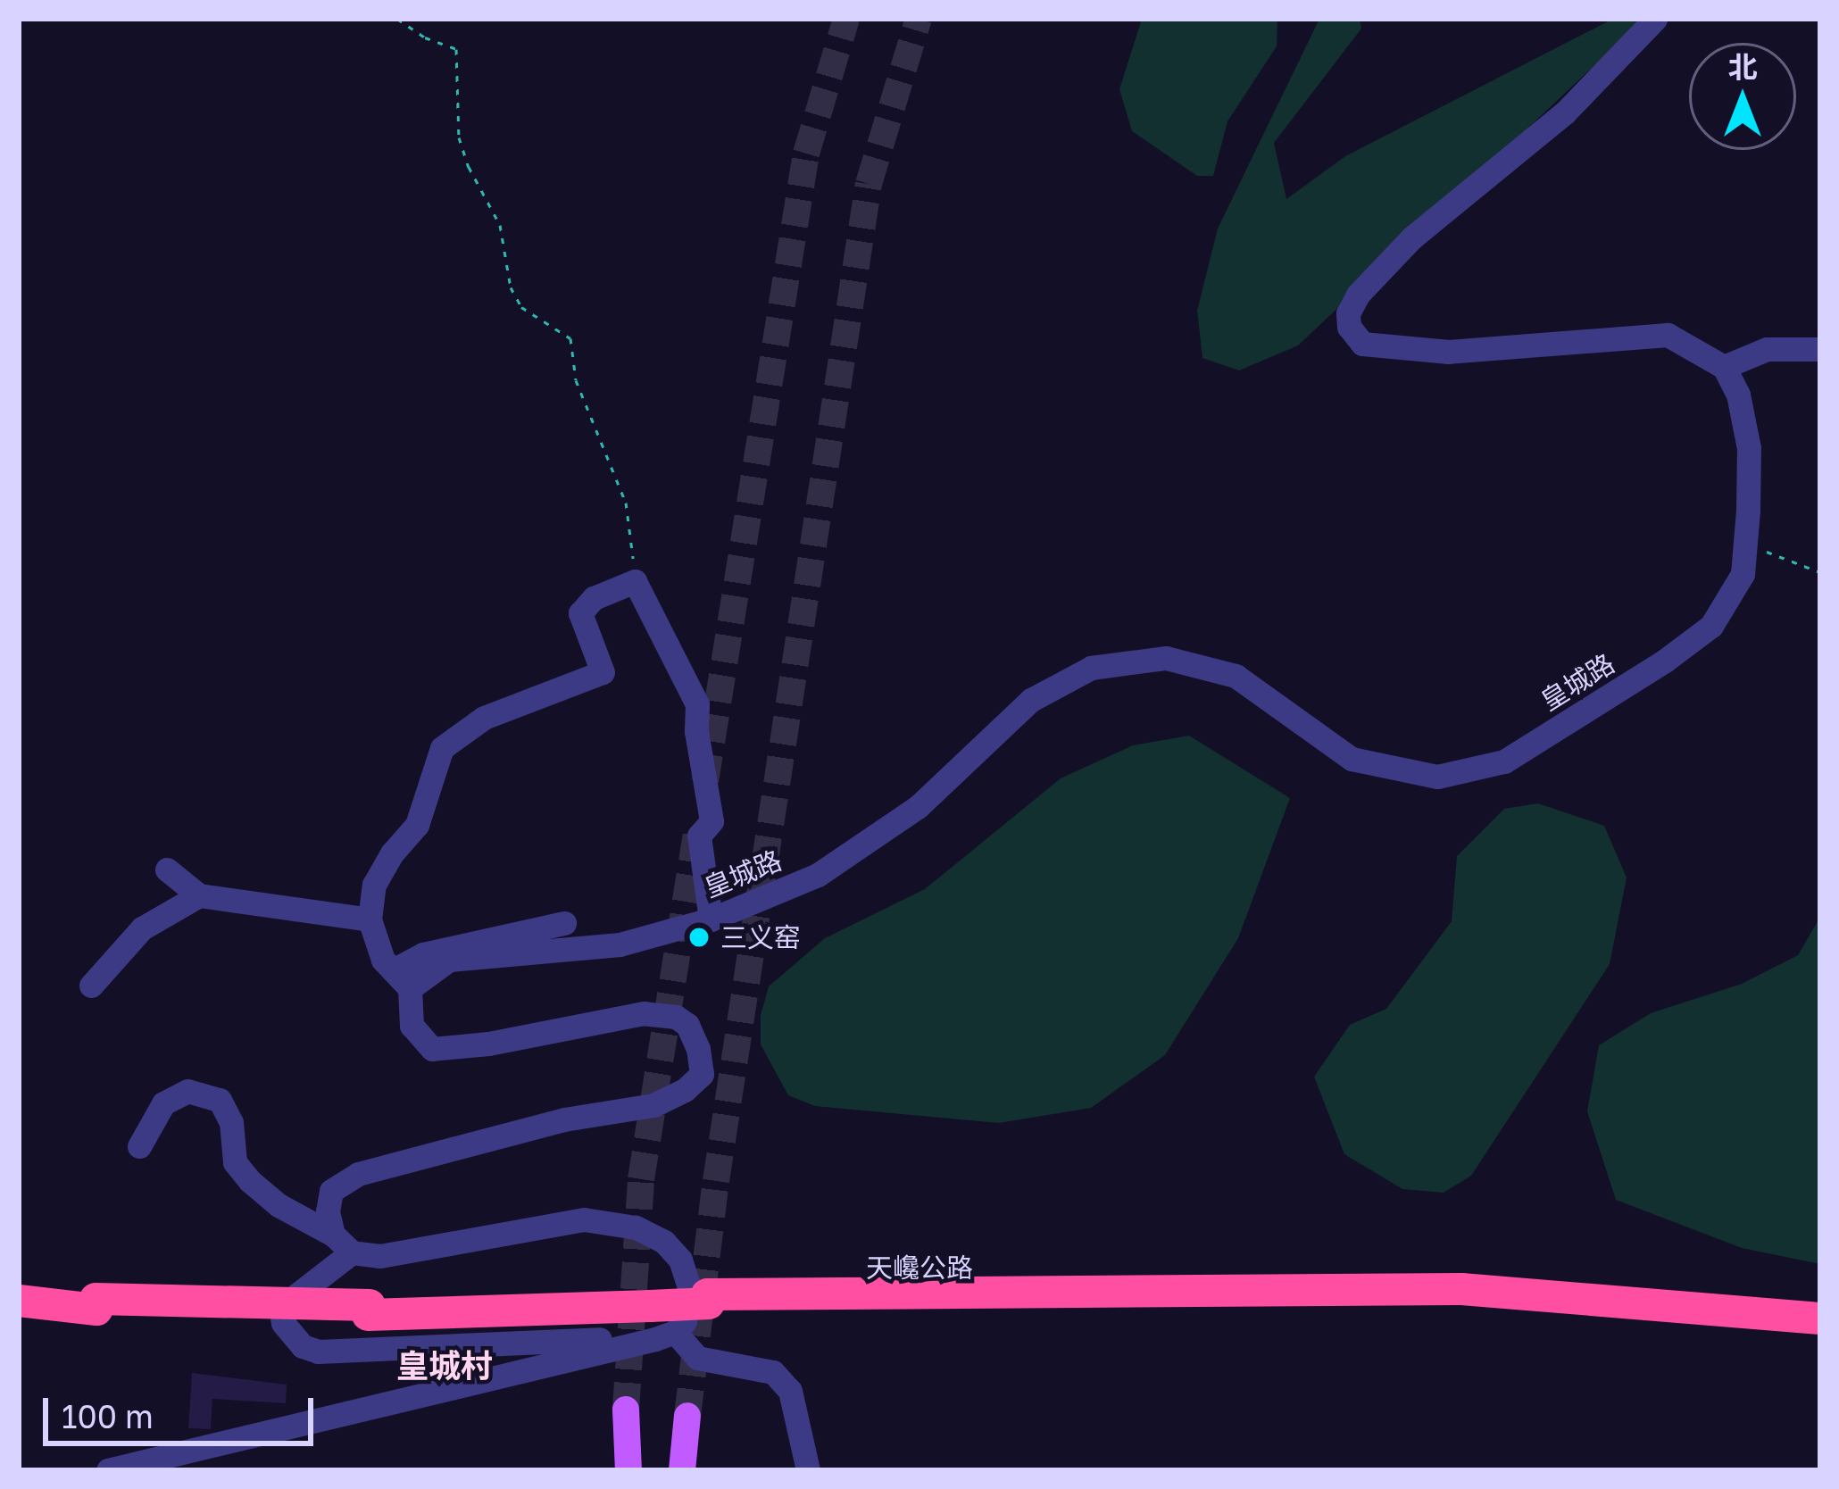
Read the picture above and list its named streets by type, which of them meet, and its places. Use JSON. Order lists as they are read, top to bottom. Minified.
{"streets":{"highway":["天巉公路"],"street":["皇城路"]},"districts":["皇城村"],"places":["三义窑"],"scale_bar":"100 m","north":"top"}
